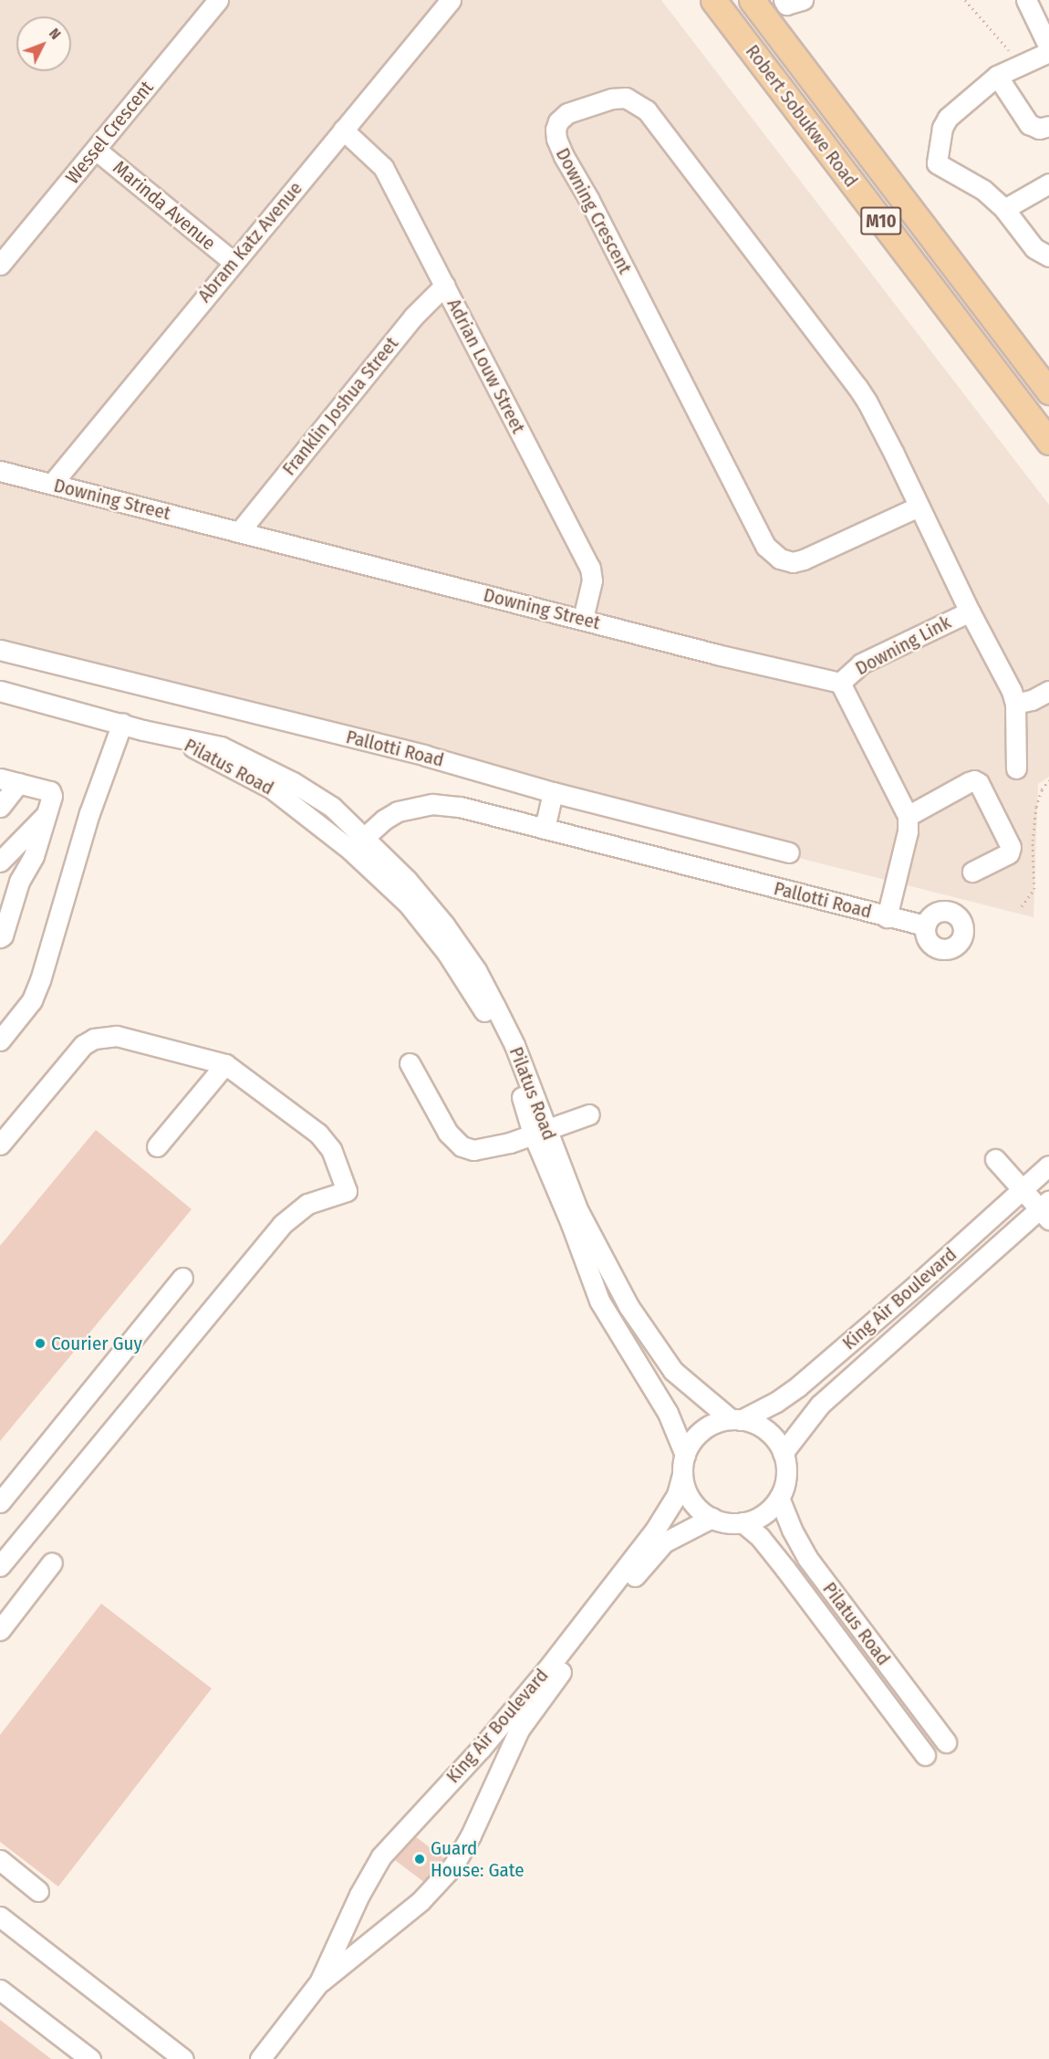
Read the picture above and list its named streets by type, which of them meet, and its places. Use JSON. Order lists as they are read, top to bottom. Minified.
{"streets":{"main road":["Robert Sobukwe Road","M10"],"street":["Wessel Crescent","Marinda Avenue","Downing Crescent","Abram Katz Avenue","Adrian Louw Street","Franklin Joshua Street","Downing Street","Downing Link","Pallotti Road","Pilatus Road","King Air Boulevard"]},"crossings":[["Wessel Crescent","Marinda Avenue"],["Marinda Avenue","Abram Katz Avenue"],["Downing Crescent","Downing Link"],["Abram Katz Avenue","Adrian Louw Street"],["Abram Katz Avenue","Downing Street"],["Adrian Louw Street","Franklin Joshua Street"],["Adrian Louw Street","Downing Street"],["Franklin Joshua Street","Downing Street"],["Downing Street","Downing Link"],["Pallotti Road","Pilatus Road"],["Pilatus Road","King Air Boulevard"]],"places":["Courier Guy","Guard House: Gate"],"north":"top right"}
